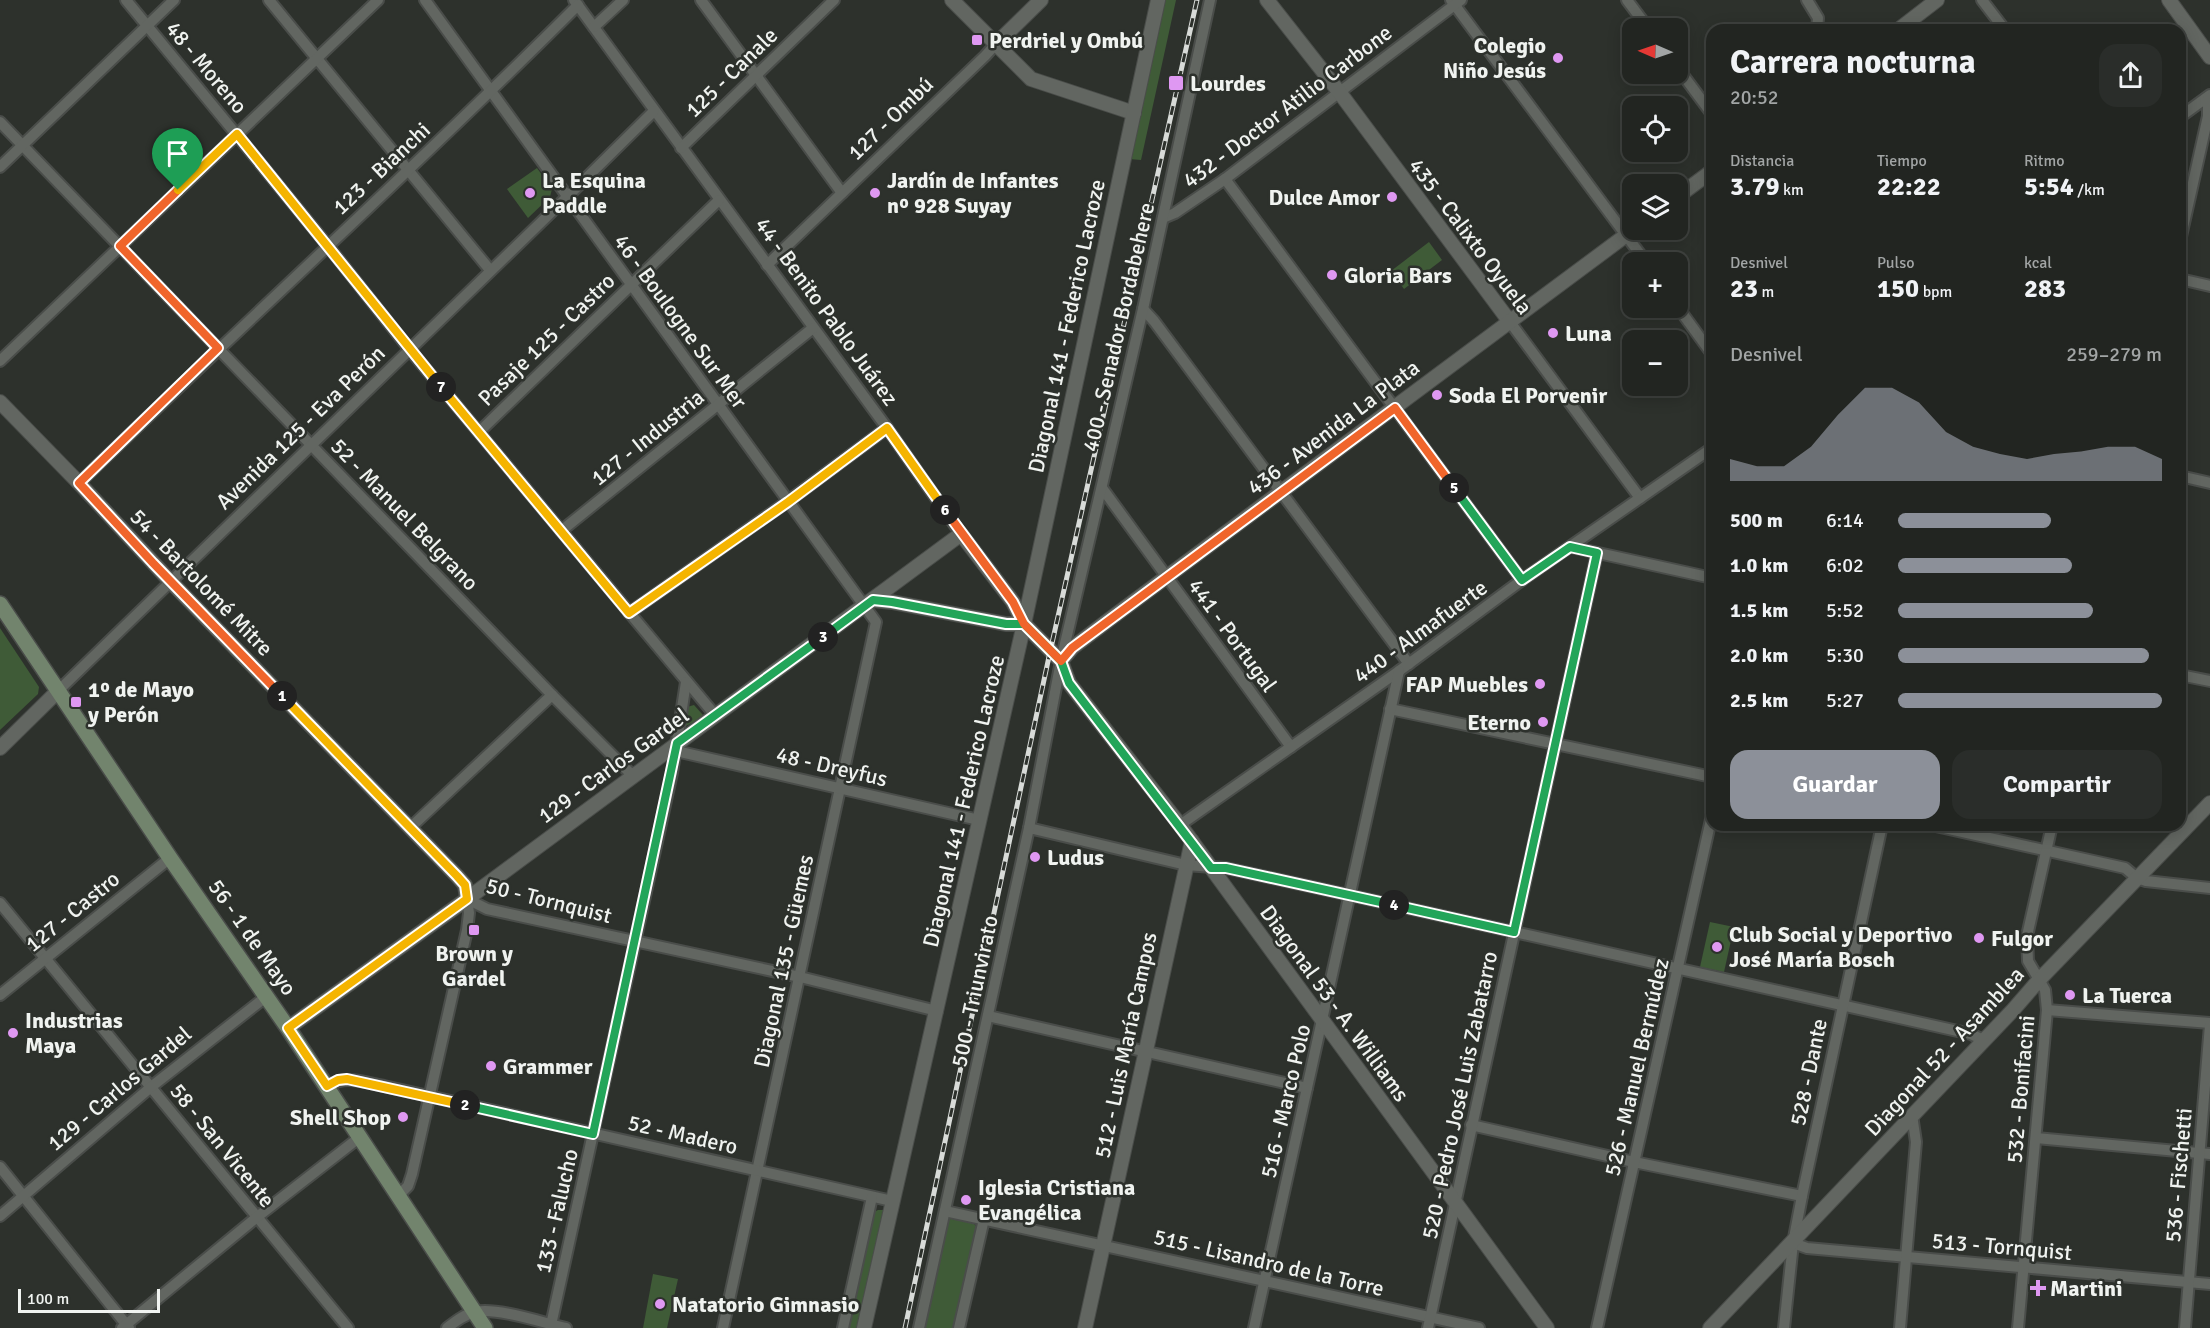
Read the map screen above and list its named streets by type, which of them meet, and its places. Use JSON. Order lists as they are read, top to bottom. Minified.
{"streets":{"main road":["56 - 1 de Mayo"],"street":["48 - Moreno","125 - Canale","432 - Doctor Atilio Carbone","127 - Ombú","123 - Bianchi","435 - Calixto Oyuela","44 - Benito Pablo Juárez","46 - Boulogne Sur Mer","Diagonal 141 - Federico Lacroze","400 - Senador Bordabehere","Pasaje 125 - Castro","Avenida 125 - Eva Perón","436 - Avenida La Plata","127 - Industria","52 - Manuel Belgrano","54 - Bartolomé Mitre","440 - Almafuerte","441 - Portugal","129 - Carlos Gardel","48 - Dreyfus","50 - Tornquist","127 - Castro","Diagonal 135 - Güemes","500 - Triunvirato","Diagonal 53 - A. Williams","512 - Luis María Campos","Diagonal 52 - Asamblea","526 - Manuel Bermúdez","528 - Dante","532 - Bonifacini","520 - Pedro José Luis Zabatarro","516 - Marco Polo","52 - Madero","58 - San Vicente","536 - Fischetti","133 - Falucho","513 - Tornquist","515 - Lisandro de la Torre"]},"crossings":[["48 - Moreno","123 - Bianchi"],["48 - Moreno","Pasaje 125 - Castro"],["48 - Moreno","Avenida 125 - Eva Perón"],["48 - Moreno","127 - Industria"],["48 - Moreno","129 - Carlos Gardel"],["48 - Moreno","133 - Falucho"],["125 - Canale","44 - Benito Pablo Juárez"],["432 - Doctor Atilio Carbone","435 - Calixto Oyuela"],["432 - Doctor Atilio Carbone","400 - Senador Bordabehere"],["127 - Ombú","44 - Benito Pablo Juárez"],["123 - Bianchi","44 - Benito Pablo Juárez"],["123 - Bianchi","46 - Boulogne Sur Mer"],["123 - Bianchi","52 - Manuel Belgrano"],["123 - Bianchi","54 - Bartolomé Mitre"],["435 - Calixto Oyuela","436 - Avenida La Plata"],["435 - Calixto Oyuela","440 - Almafuerte"],["44 - Benito Pablo Juárez","Diagonal 141 - Federico Lacroze"],["44 - Benito Pablo Juárez","Pasaje 125 - Castro"],["44 - Benito Pablo Juárez","Avenida 125 - Eva Perón"],["44 - Benito Pablo Juárez","127 - Industria"],["44 - Benito Pablo Juárez","129 - Carlos Gardel"],["44 - Benito Pablo Juárez","Diagonal 53 - A. Williams"],["46 - Boulogne Sur Mer","Pasaje 125 - Castro"],["46 - Boulogne Sur Mer","Avenida 125 - Eva Perón"],["46 - Boulogne Sur Mer","127 - Industria"],["46 - Boulogne Sur Mer","129 - Carlos Gardel"],["46 - Boulogne Sur Mer","Diagonal 135 - Güemes"],["Diagonal 141 - Federico Lacroze","48 - Dreyfus"],["Diagonal 141 - Federico Lacroze","50 - Tornquist"],["Diagonal 141 - Federico Lacroze","52 - Madero"],["400 - Senador Bordabehere","436 - Avenida La Plata"],["400 - Senador Bordabehere","441 - Portugal"],["400 - Senador Bordabehere","500 - Triunvirato"],["400 - Senador Bordabehere","Diagonal 53 - A. Williams"],["Avenida 125 - Eva Perón","52 - Manuel Belgrano"],["Avenida 125 - Eva Perón","54 - Bartolomé Mitre"],["Avenida 125 - Eva Perón","56 - 1 de Mayo"],["436 - Avenida La Plata","441 - Portugal"],["436 - Avenida La Plata","500 - Triunvirato"],["436 - Avenida La Plata","Diagonal 53 - A. Williams"],["52 - Manuel Belgrano","129 - Carlos Gardel"],["54 - Bartolomé Mitre","129 - Carlos Gardel"],["54 - Bartolomé Mitre","50 - Tornquist"],["440 - Almafuerte","441 - Portugal"],["440 - Almafuerte","Diagonal 53 - A. Williams"],["440 - Almafuerte","516 - Marco Polo"],["129 - Carlos Gardel","48 - Dreyfus"],["129 - Carlos Gardel","50 - Tornquist"],["129 - Carlos Gardel","56 - 1 de Mayo"],["129 - Carlos Gardel","Diagonal 135 - Güemes"],["129 - Carlos Gardel","58 - San Vicente"],["129 - Carlos Gardel","133 - Falucho"],["48 - Dreyfus","Diagonal 135 - Güemes"],["48 - Dreyfus","133 - Falucho"],["50 - Tornquist","Diagonal 135 - Güemes"],["50 - Tornquist","133 - Falucho"],["127 - Castro","56 - 1 de Mayo"],["127 - Castro","58 - San Vicente"],["56 - 1 de Mayo","52 - Madero"],["Diagonal 135 - Güemes","52 - Madero"],["500 - Triunvirato","Diagonal 53 - A. Williams"],["500 - Triunvirato","515 - Lisandro de la Torre"],["Diagonal 53 - A. Williams","512 - Luis María Campos"],["Diagonal 53 - A. Williams","520 - Pedro José Luis Zabatarro"],["Diagonal 53 - A. Williams","516 - Marco Polo"],["512 - Luis María Campos","515 - Lisandro de la Torre"],["Diagonal 52 - Asamblea","528 - Dante"],["Diagonal 52 - Asamblea","532 - Bonifacini"],["Diagonal 52 - Asamblea","513 - Tornquist"],["528 - Dante","513 - Tornquist"],["532 - Bonifacini","513 - Tornquist"],["520 - Pedro José Luis Zabatarro","515 - Lisandro de la Torre"],["516 - Marco Polo","515 - Lisandro de la Torre"],["52 - Madero","133 - Falucho"],["536 - Fischetti","513 - Tornquist"]],"places":{"transit":["Perdriel y Ombú","Lourdes","1º de Mayo y Perón","Brown y Gardel"],"other":["Colegio Niño Jesús","La Esquina Paddle","Jardín de Infantes nº 928 Suyay","Dulce Amor","Gloria Bars","Luna","Soda El Porvenir","FAP Muebles","Eterno","Ludus","Fulgor","Club Social y Deportivo José María Bosch","La Tuerca","Industrias Maya","Grammer","Shell Shop","Iglesia Cristiana Evangélica","Natatorio Gimnasio"],"health":["Martini"]},"scale_bar":"100 m","north":"left","page":{"map_buttons":["+","−"],"heading":["Carrera nocturna","20:52"],"stats":[["Distancia","3.79 km"],["Tiempo","22:22"],["Ritmo","5:54 /km"],["Desnivel","23 m"],["Pulso","150 bpm"],["kcal","283"]],"chart":["Desnivel","259–279 m"],"pins":["7","5","6","3","1","4","2"],"list":[{"name":"500 m","note":"6:14"},{"name":"1.0 km","note":"6:02"},{"name":"1.5 km","note":"5:52"},{"name":"2.0 km","note":"5:30"},{"name":"2.5 km","note":"5:27"}],"buttons":["Guardar","Compartir"],"scale":"100 m"}}
